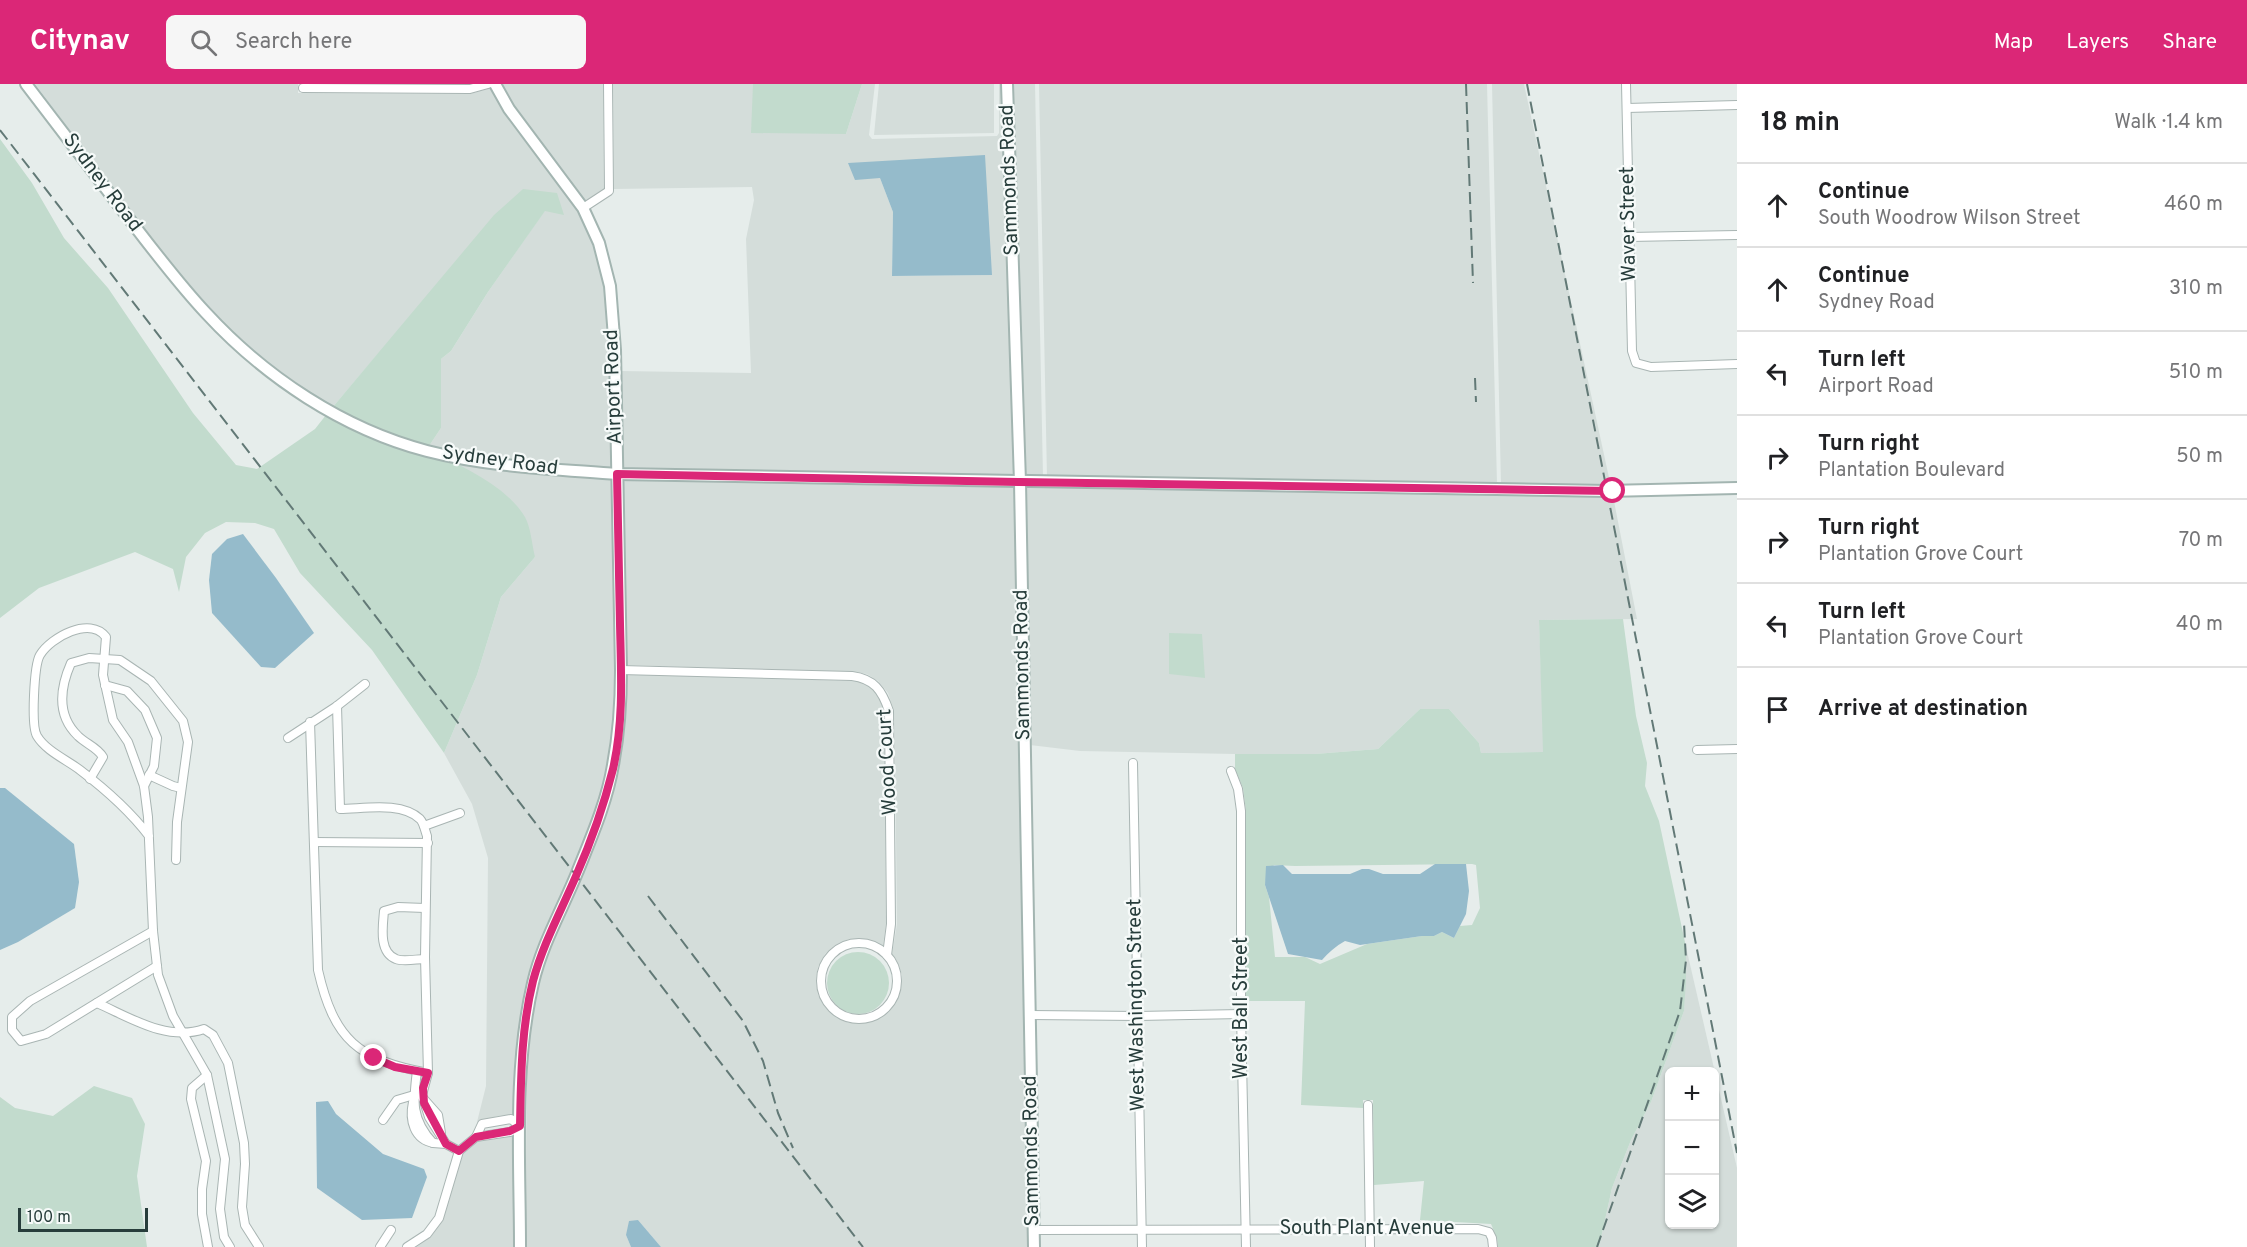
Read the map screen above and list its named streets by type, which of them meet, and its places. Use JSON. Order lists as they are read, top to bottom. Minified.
{"streets":{"street":["Sammonds Road","Sydney Road","Waver Street","Airport Road","Wood Court","West Washington Street","West Ball Street","South Plant Avenue"]},"crossings":[["Sammonds Road","Sydney Road"],["Sammonds Road","South Plant Avenue"],["Sydney Road","Airport Road"],["Airport Road","Wood Court"],["West Washington Street","South Plant Avenue"],["West Ball Street","South Plant Avenue"]],"scale_bar":"100 m","page":{"header":"Citynav","search":"Search here","nav":["Map","Layers","Share"],"heading":["18 min","Walk · 1.4 km"],"list":[["Continue","South Woodrow Wilson Street","460 m"],["Continue","Sydney Road","310 m"],["Turn left","Airport Road","510 m"],["Turn right","Plantation Boulevard","50 m"],["Turn right","Plantation Grove Court","70 m"],["Turn left","Plantation Grove Court","40 m"],"Arrive at destination"],"map_buttons":["+","−"],"scale":"100 m"}}
